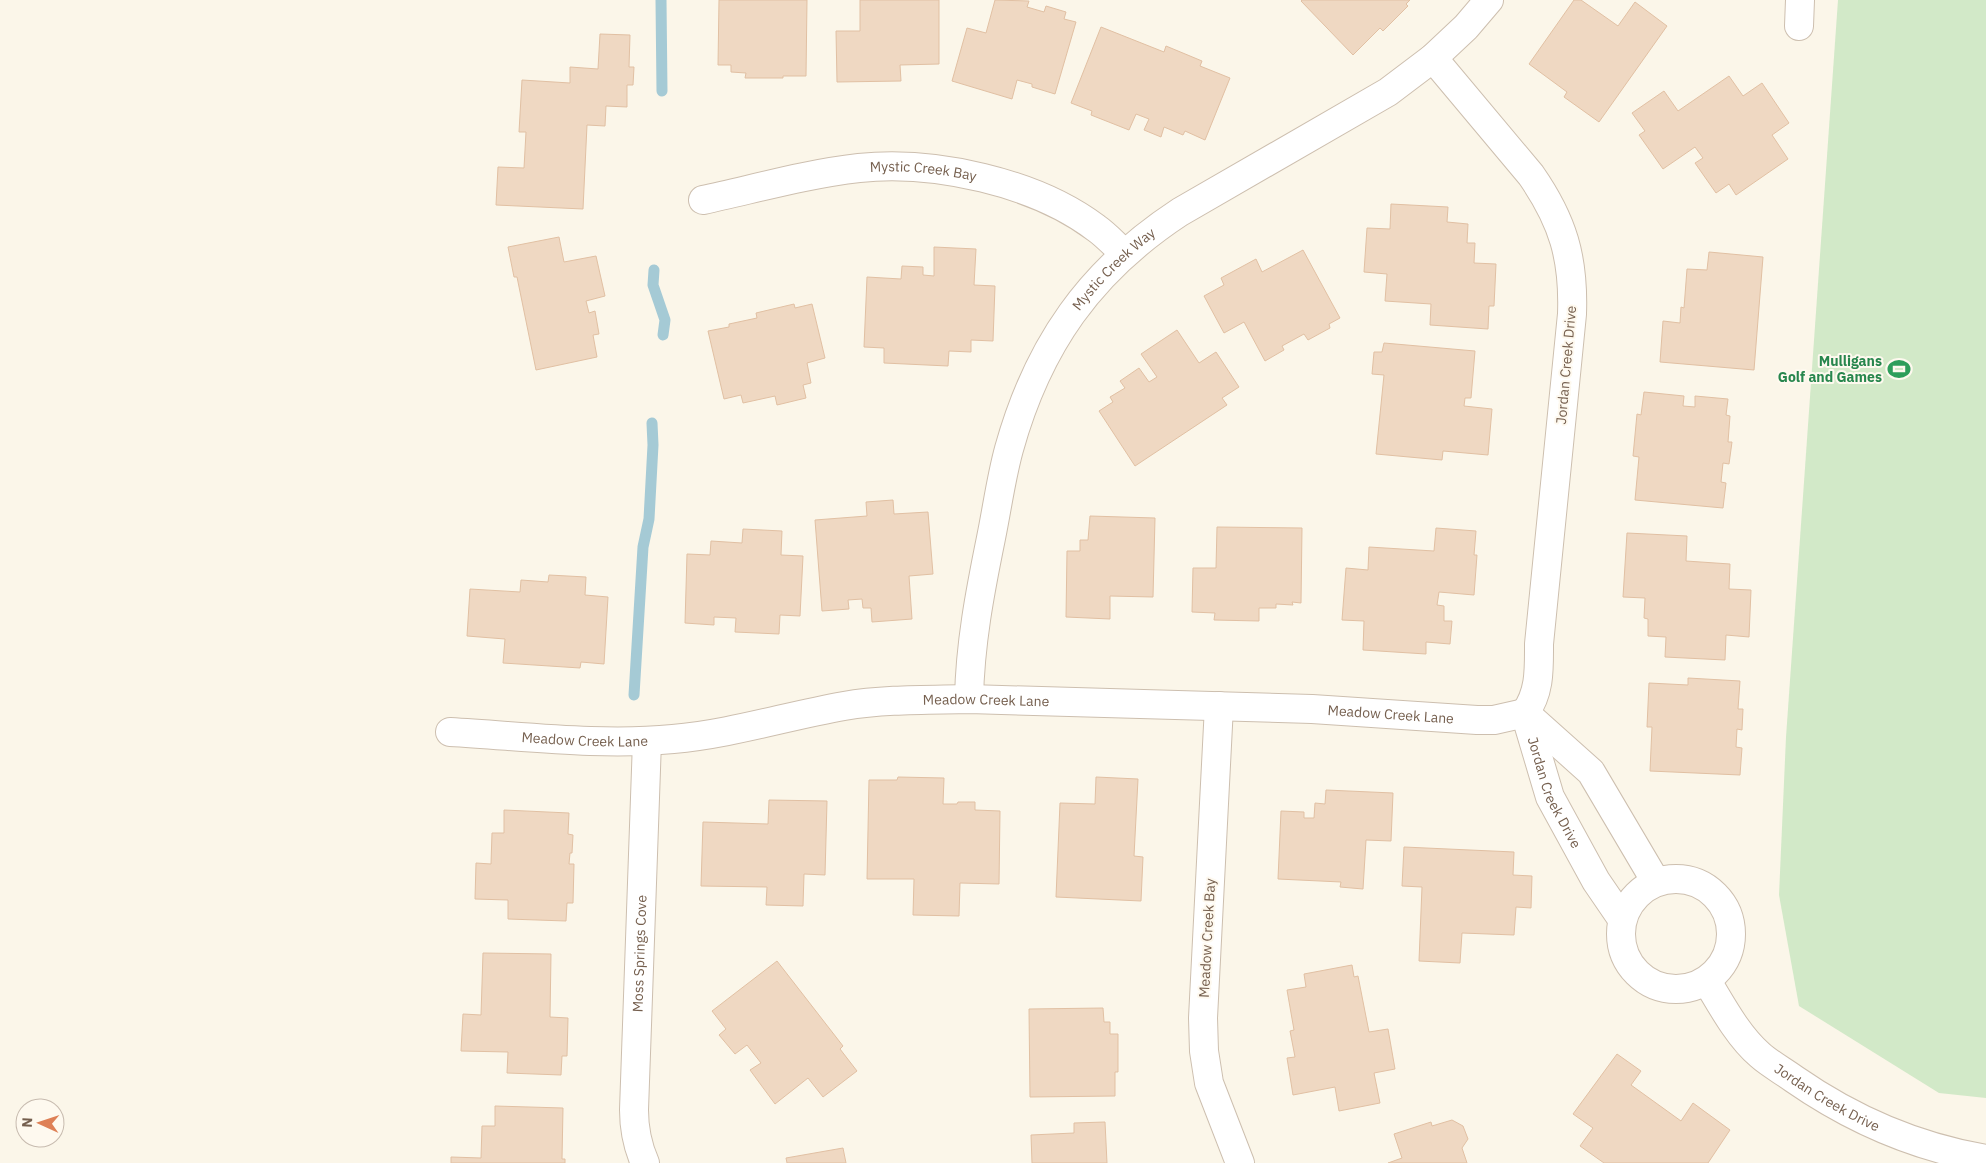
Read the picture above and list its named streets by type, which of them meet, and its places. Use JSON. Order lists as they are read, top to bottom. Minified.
{"streets":{"street":["Mystic Creek Bay","Mystic Creek Way","Jordan Creek Drive","Meadow Creek Lane","Meadow Creek Bay","Moss Springs Cove"]},"crossings":[["Mystic Creek Bay","Mystic Creek Way"],["Mystic Creek Way","Jordan Creek Drive"],["Mystic Creek Way","Meadow Creek Lane"],["Jordan Creek Drive","Meadow Creek Lane"],["Meadow Creek Lane","Meadow Creek Bay"],["Meadow Creek Lane","Moss Springs Cove"]],"places":{"sports":["Mulligans Golf and Games"]},"north":"left"}
